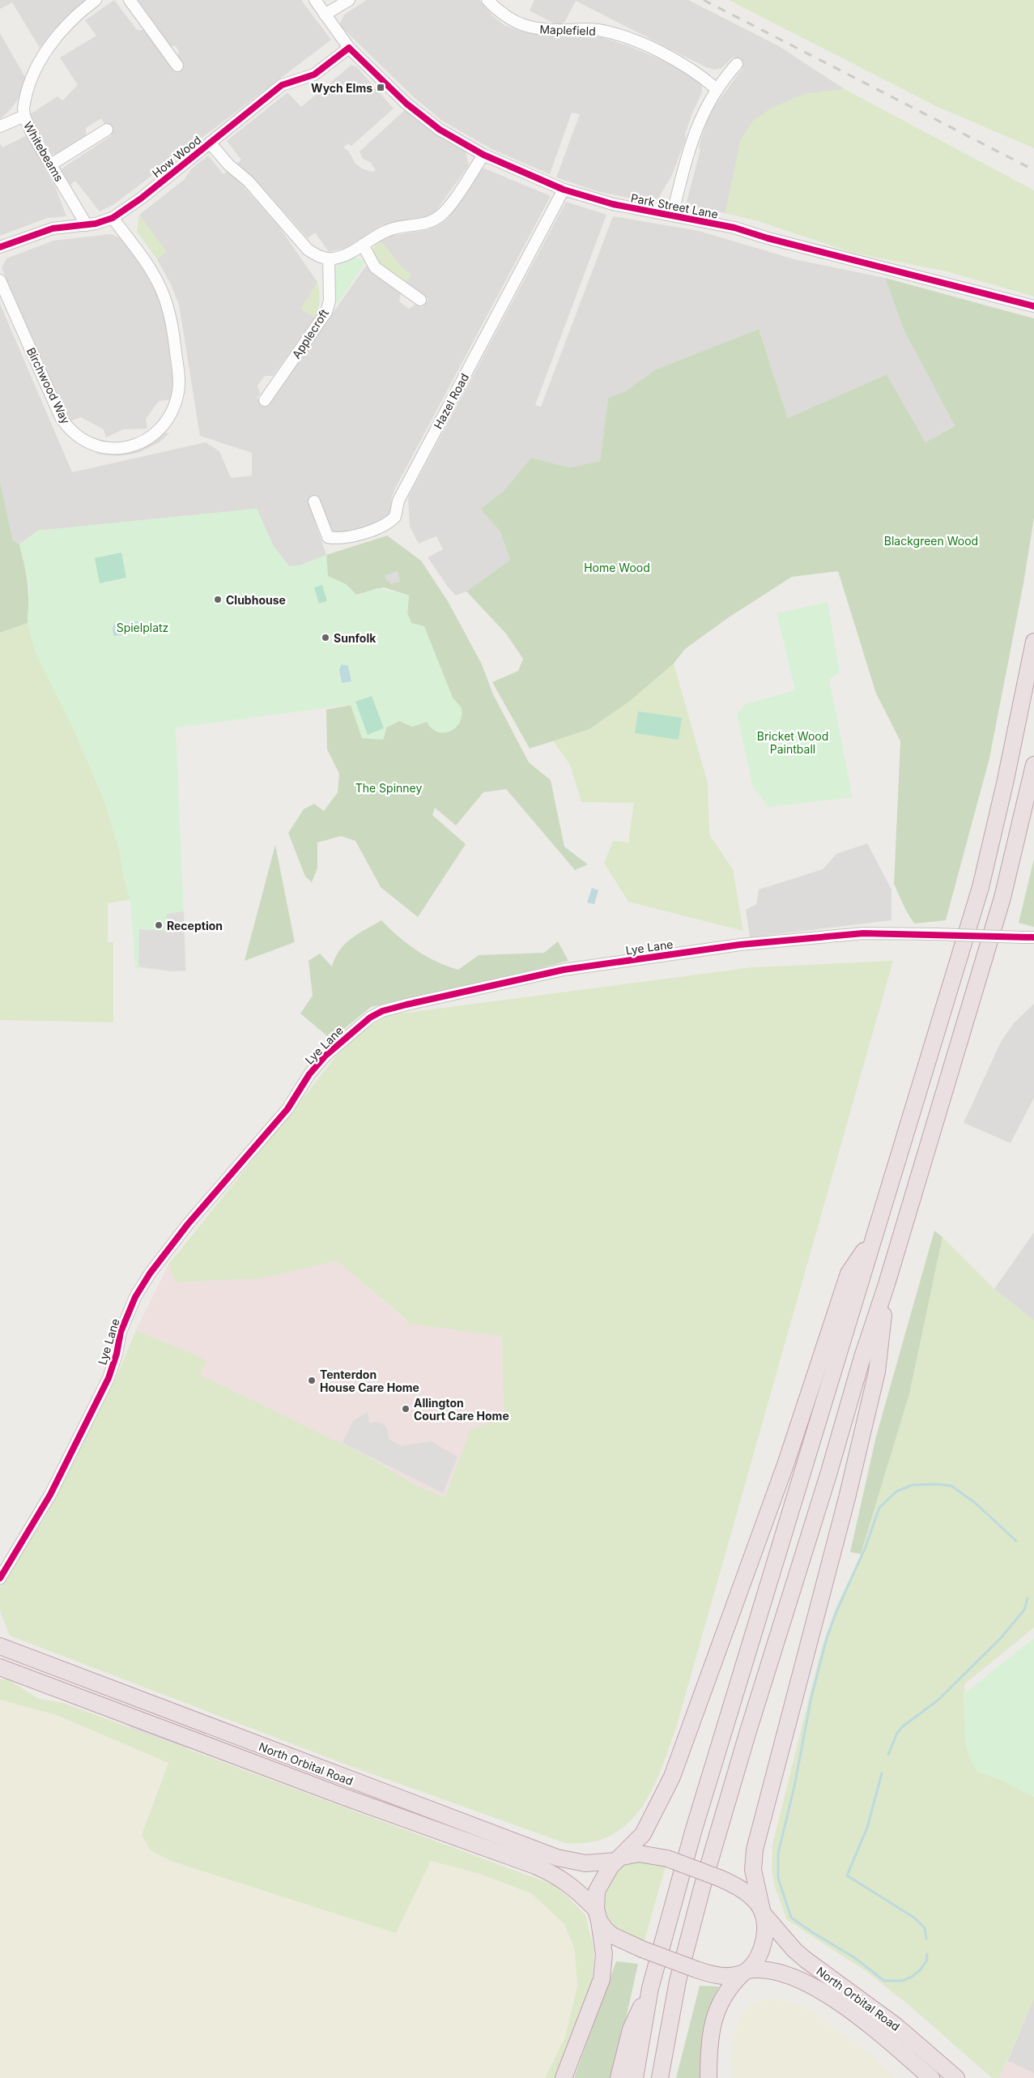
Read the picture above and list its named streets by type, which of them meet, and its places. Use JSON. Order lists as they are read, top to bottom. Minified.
{"streets":{"highway":["North Orbital Road"],"street":["Maplefield","Whitebeams","How Wood","Park Street Lane","Applecroft","Birchwood Way","Hazel Road","Lye Lane"]},"crossings":[["Whitebeams","How Wood"],["How Wood","Park Street Lane"],["How Wood","Birchwood Way"],["Park Street Lane","Hazel Road"]],"parks":["Blackgreen Wood","Home Wood","Spielplatz","Bricket Wood Paintball","The Spinney"],"places":{"transit":["Wych Elms"],"other":["Clubhouse","Sunfolk","Reception","Tenterdon House Care Home","Allington Court Care Home"]}}
